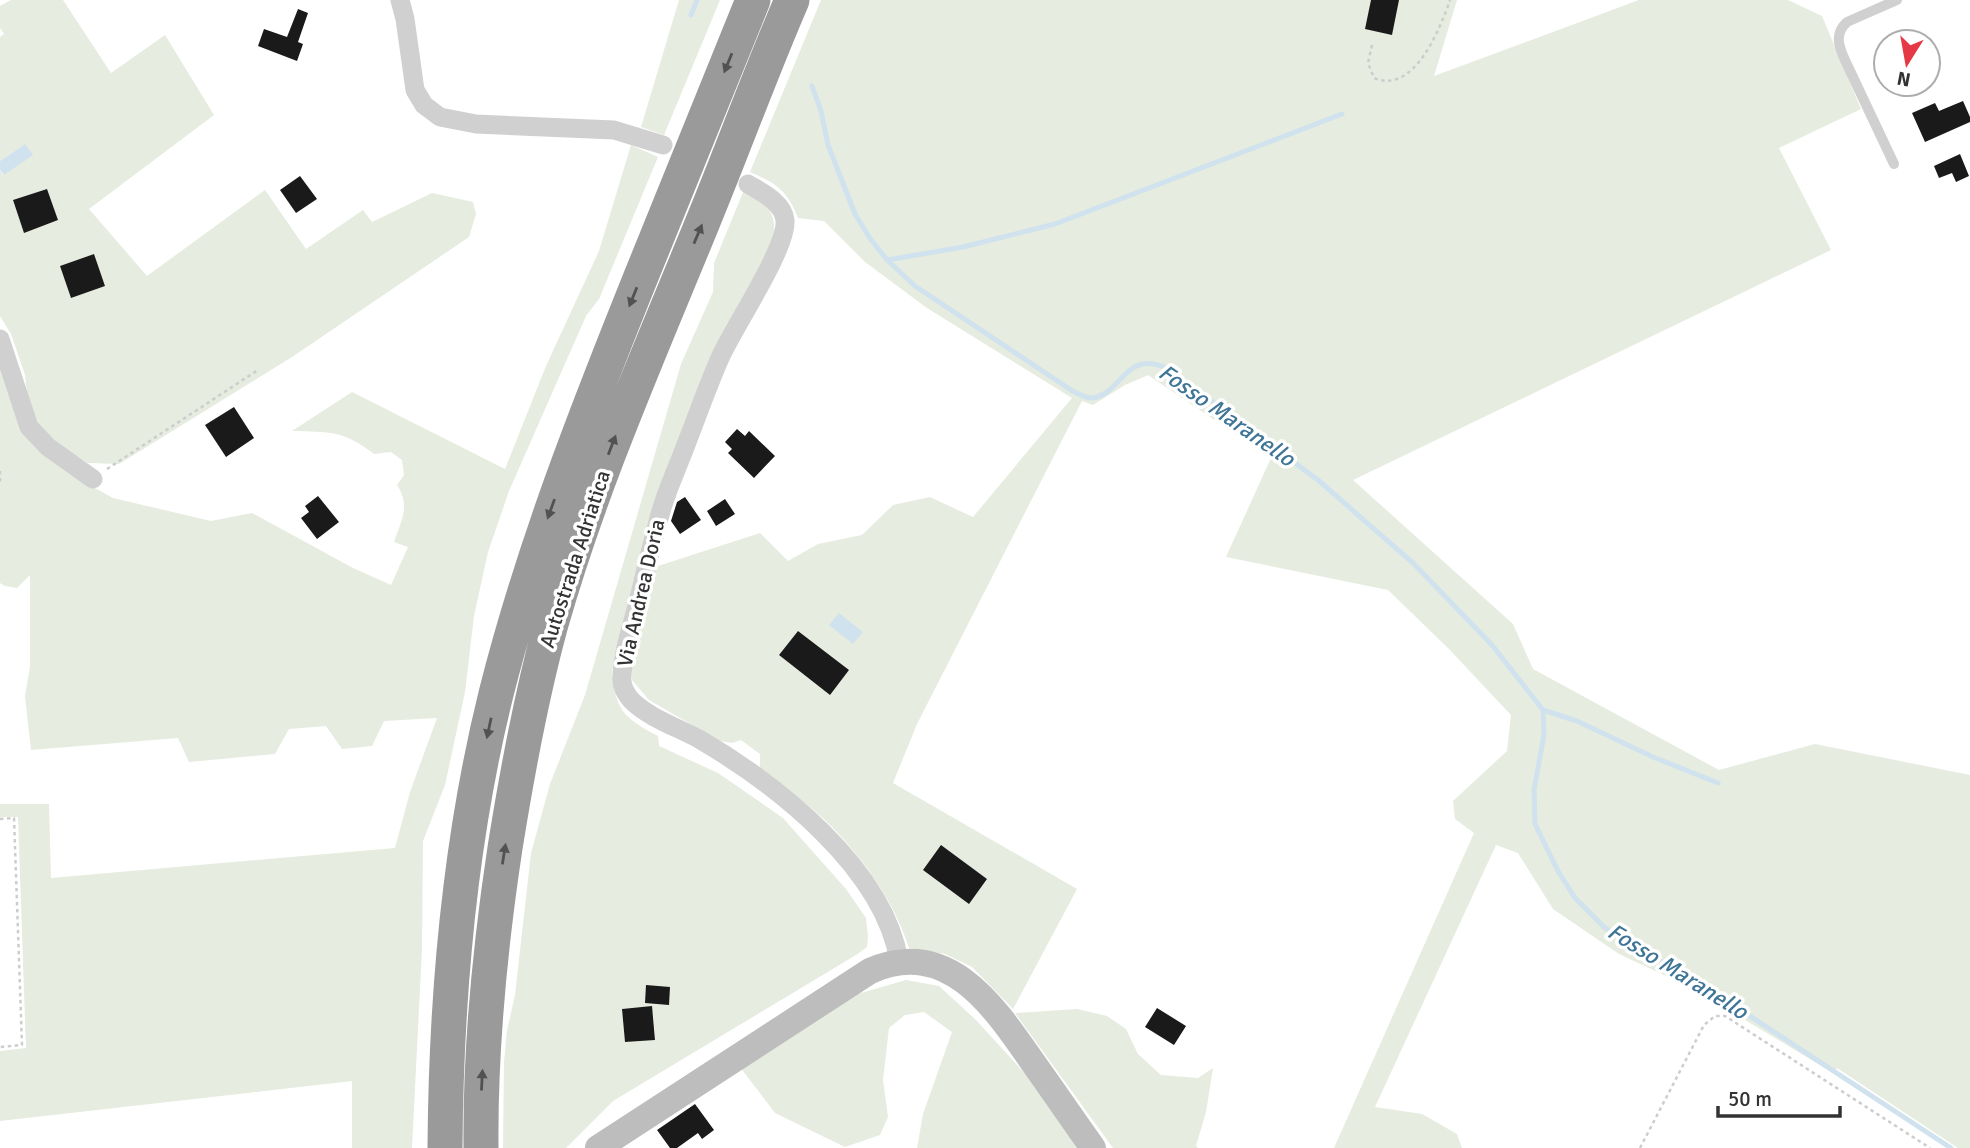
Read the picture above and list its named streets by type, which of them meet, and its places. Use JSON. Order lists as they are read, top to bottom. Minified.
{"streets":{"highway":["Autostrada Adriatica"],"street":["Via Andrea Doria"]},"water":["Fosso Maranello"],"scale_bar":"50 m","north":"bottom"}
